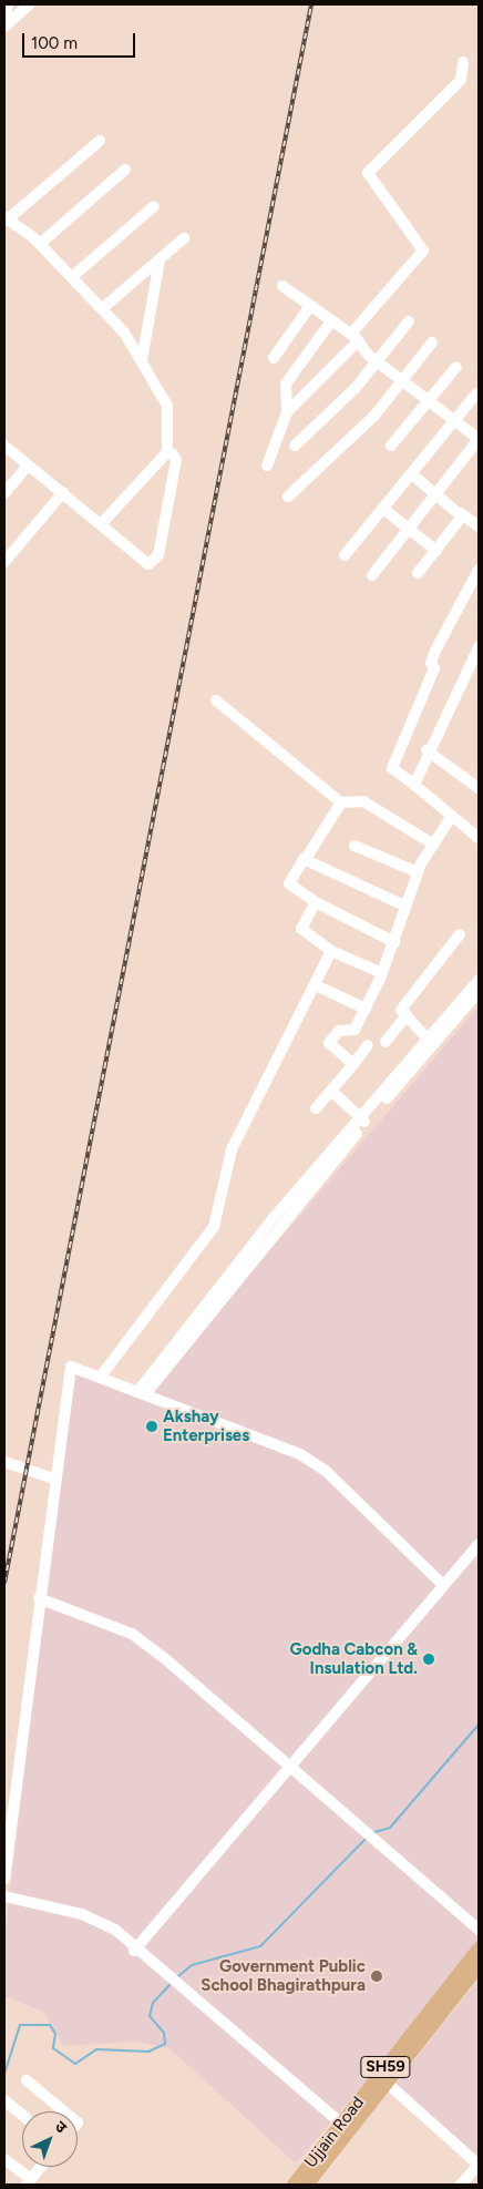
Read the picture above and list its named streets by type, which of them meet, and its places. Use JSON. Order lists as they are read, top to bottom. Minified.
{"streets":{"main road":["SH59","Ujjain Road"]},"places":["Akshay Enterprises","Godha Cabcon & Insulation Ltd.","Government Public School Bhagirathpura"],"scale_bar":"100 m","north":"top right"}
